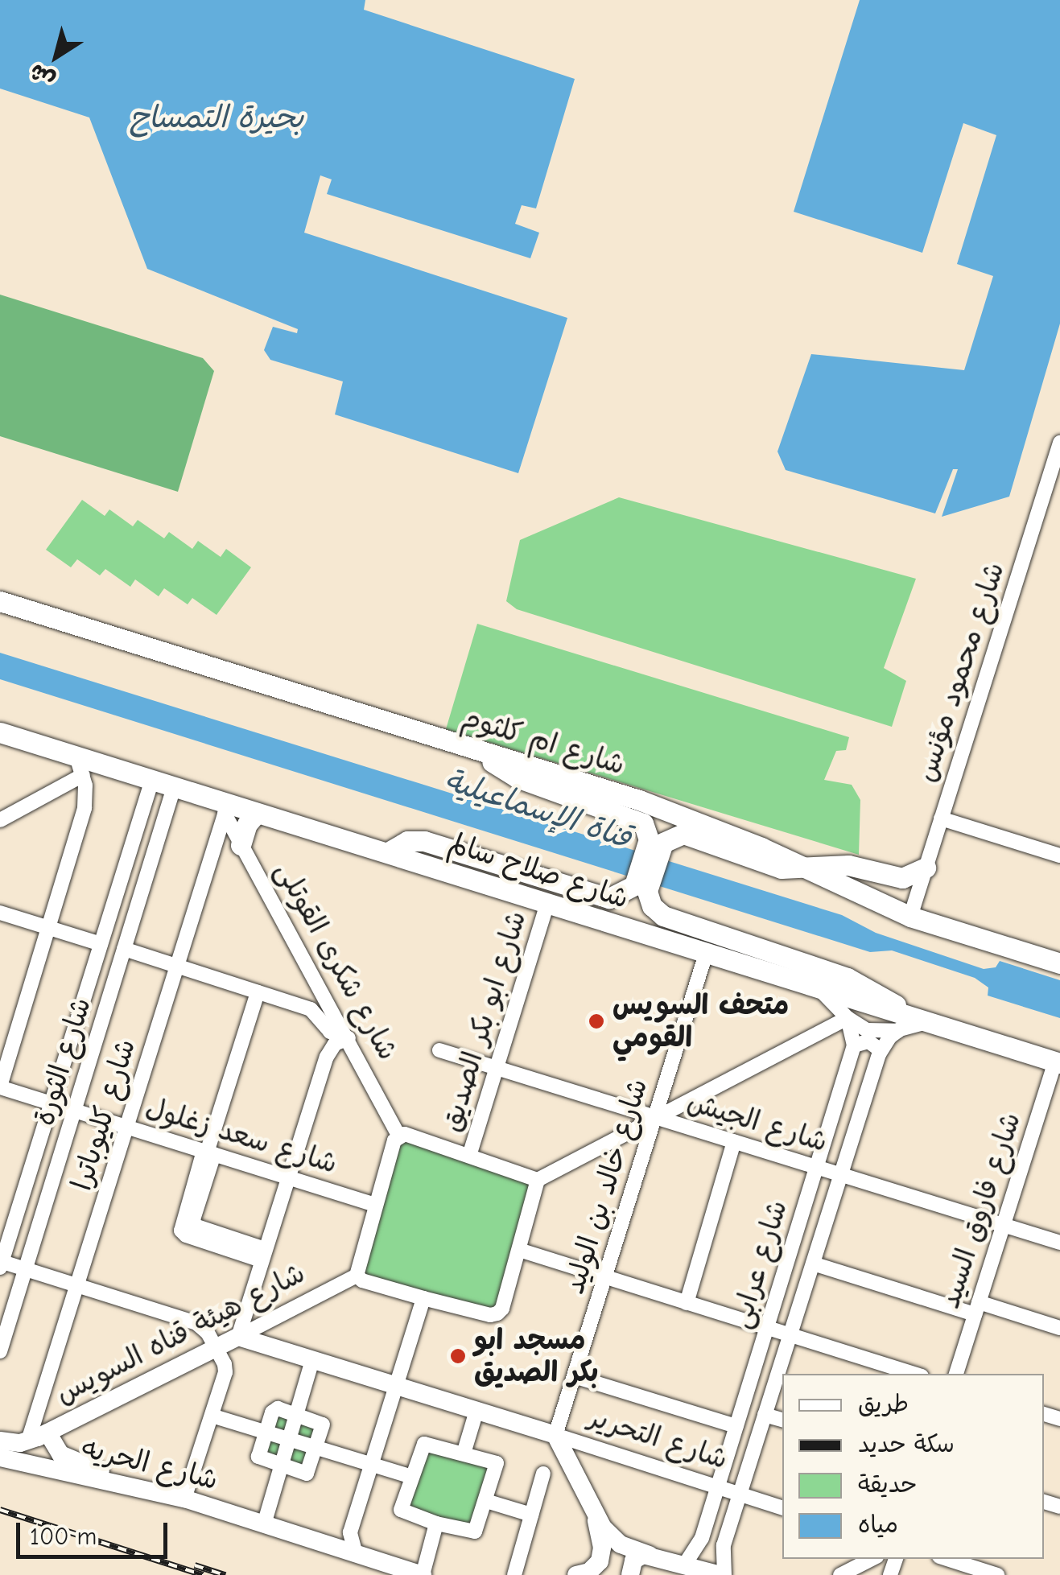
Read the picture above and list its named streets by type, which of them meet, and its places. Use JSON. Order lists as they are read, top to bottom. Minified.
{"streets":{"highway":["شارع ام كلثوم","شارع صلاح سالم"],"main road":["شارع هيئة قناه السويس","شارع التحرير","شارع الحريه"],"street":["شارع محمود مؤنس","شارع شكرى القوتلى","شارع ابو بكر الصديق","شارع الثورة","شارع كليوباترا","شارع الجيش","شارع سعد زغلول","شارع خالد بن الوليد","شارع فاروق السيد","شارع عرابى"]},"crossings":[["شارع محمود مؤنس","شارع ام كلثوم"],["شارع صلاح سالم","شارع شكرى القوتلى"],["شارع صلاح سالم","شارع ابو بكر الصديق"],["شارع صلاح سالم","شارع الثورة"],["شارع صلاح سالم","شارع كليوباترا"],["شارع صلاح سالم","شارع خالد بن الوليد"],["شارع صلاح سالم","شارع فاروق السيد"],["شارع صلاح سالم","شارع عرابى"],["شارع شكرى القوتلى","شارع كليوباترا"],["شارع ابو بكر الصديق","شارع الجيش"],["شارع الثورة","شارع سعد زغلول"],["شارع كليوباترا","شارع سعد زغلول"],["شارع كليوباترا","شارع هيئة قناه السويس"],["شارع الجيش","شارع خالد بن الوليد"],["شارع الجيش","شارع فاروق السيد"],["شارع الجيش","شارع عرابى"],["شارع خالد بن الوليد","شارع التحرير"],["شارع عرابى","شارع التحرير"],["شارع هيئة قناه السويس","شارع التحرير"]],"water":["بحيرة التمساح","قناة الإسماعيلية"],"places":["متحف السويس القومي","مسجد ابو بكر الصديق"],"legend":["طريق","سكة حديد","حديقة","مياه"],"scale_bar":"100 m","north":"bottom left"}
